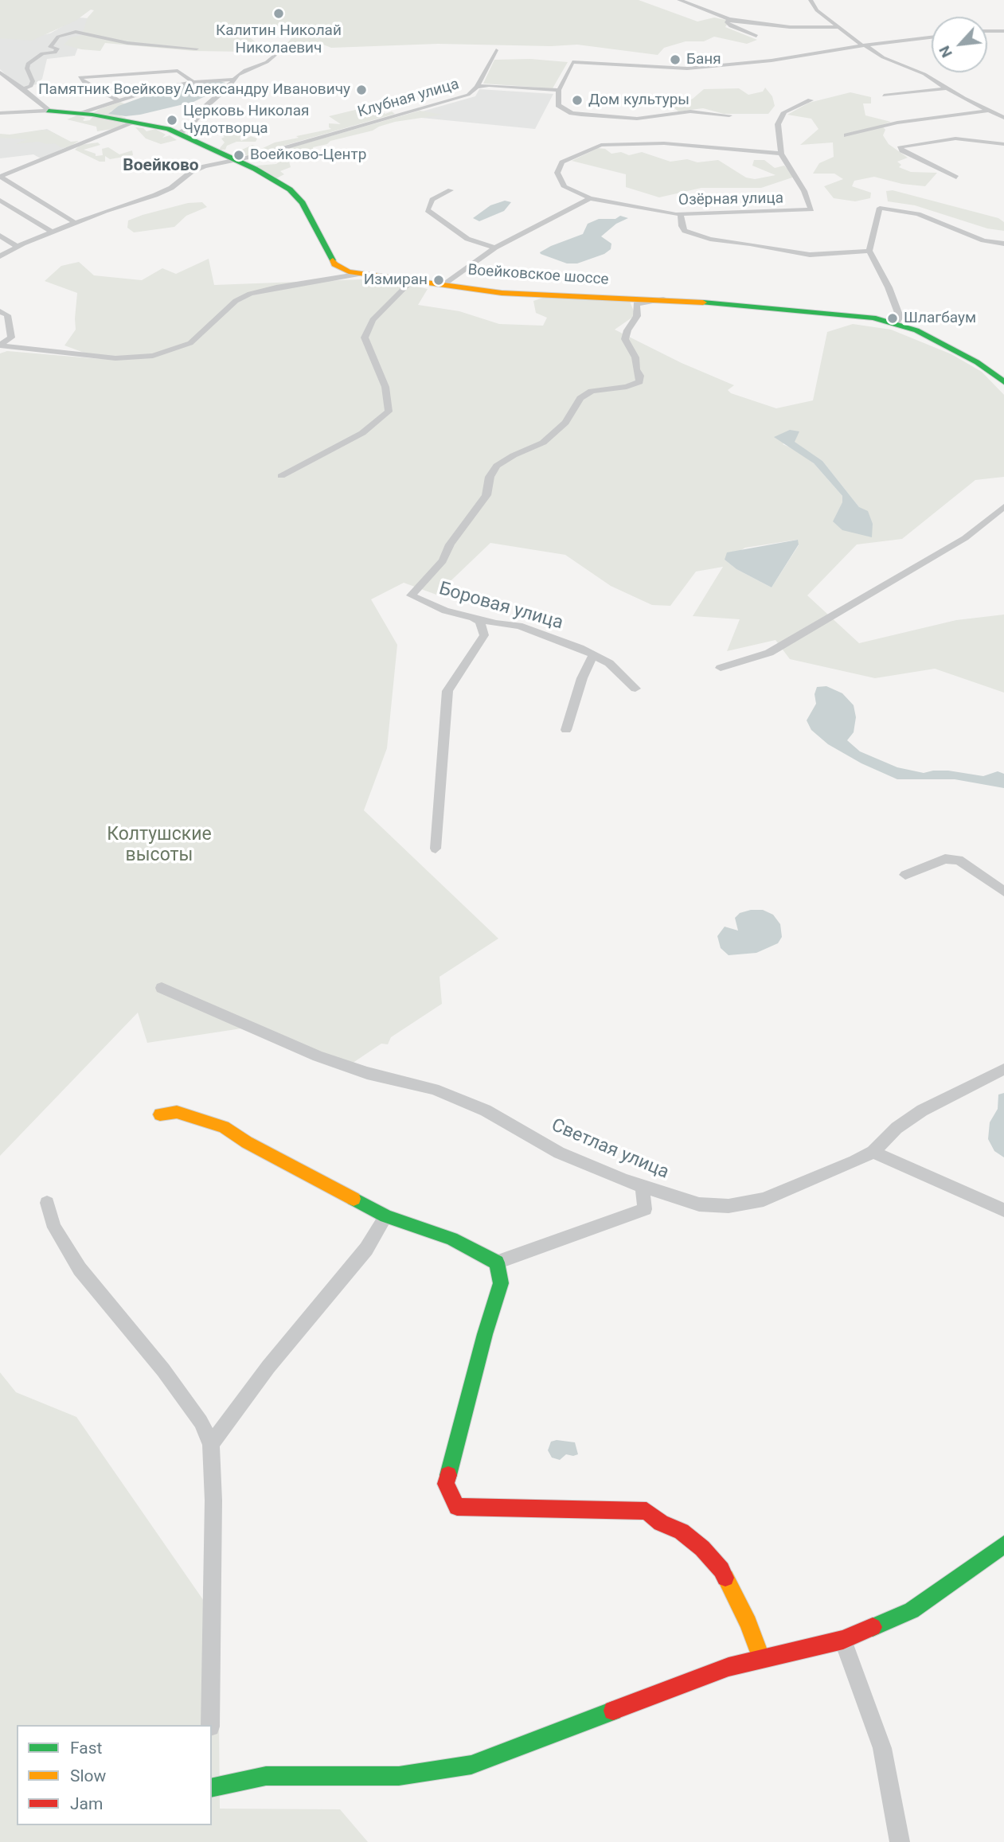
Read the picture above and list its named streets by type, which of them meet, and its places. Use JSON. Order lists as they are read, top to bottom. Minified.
{"streets":{"street":["Клубная улица","Озёрная улица","Воейковское шоссе","Боровая улица","Светлая улица"]},"crossings":[["Клубная улица","Воейковское шоссе"],["Воейковское шоссе","Боровая улица"]],"districts":["Воейково"],"parks":["Колтушские высоты"],"places":["Калитин Николай Николаевич","Баня","Памятник Воейкову Александру Ивановичу","Дом культуры","Церковь Николая Чудотворца","Воейково-Центр","Измиран","Шлагбаум"],"legend":["Fast","Slow","Jam"],"north":"bottom left"}
